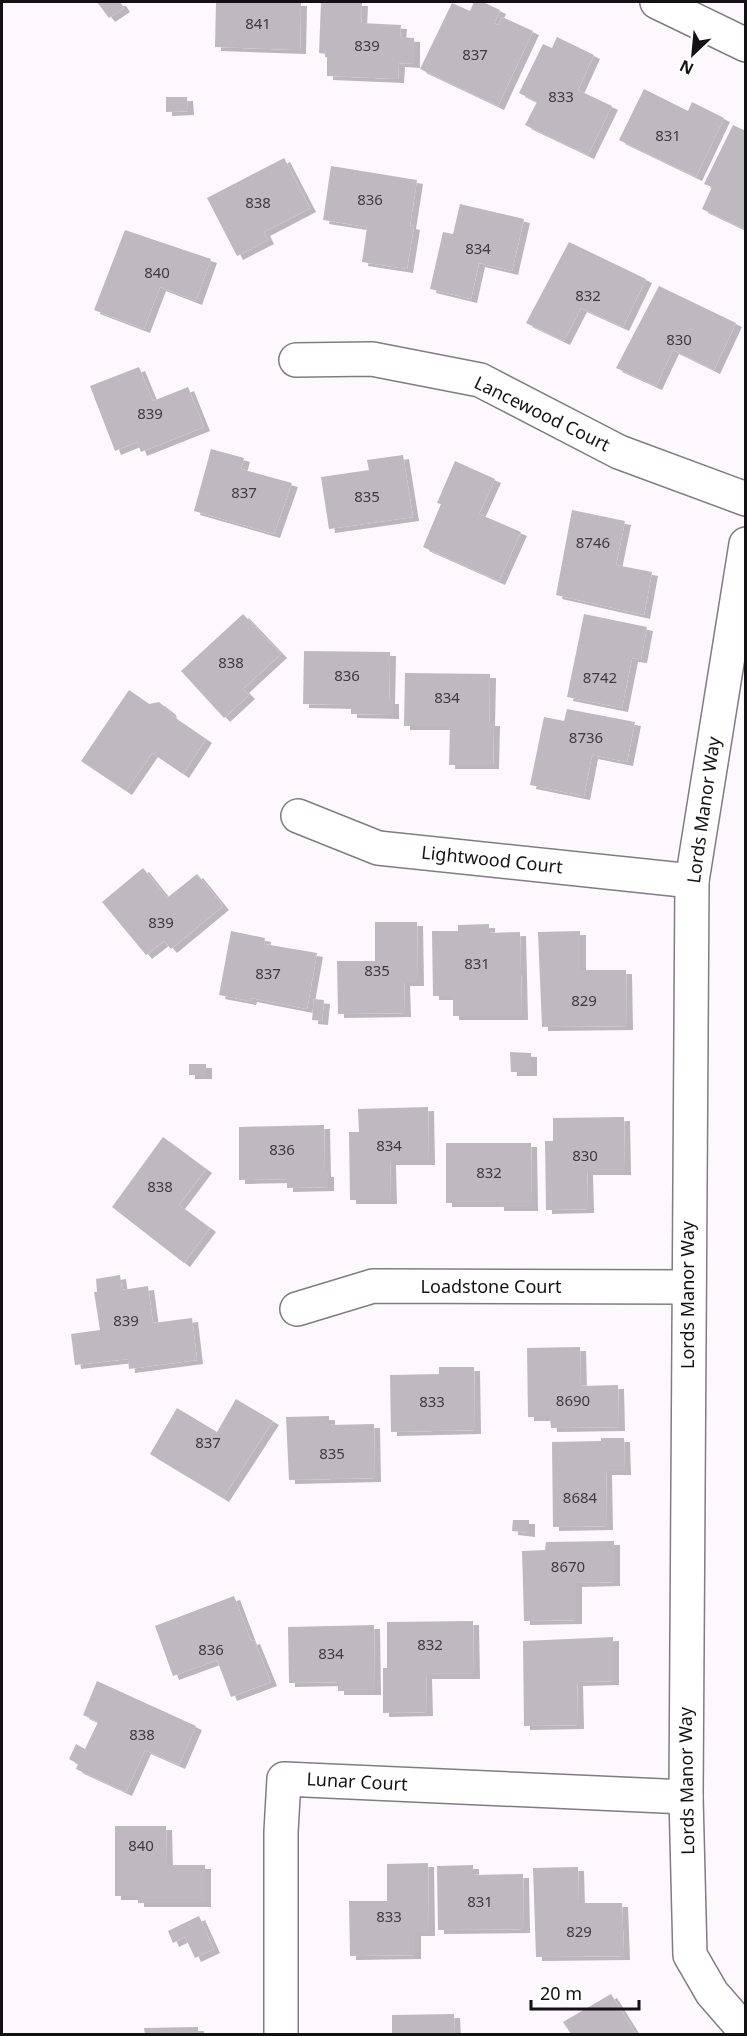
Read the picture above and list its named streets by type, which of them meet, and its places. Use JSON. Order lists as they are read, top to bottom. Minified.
{"streets":{"street":["Lancewood Court","Lords Manor Way","Lightwood Court","Loadstone Court","Lunar Court"]},"crossings":[["Lords Manor Way","Lightwood Court"],["Lords Manor Way","Loadstone Court"],["Lords Manor Way","Lunar Court"]],"house_numbers":["841","839","837","833","831","836","838","834","840","832","830","839","837","835","8746","838","836","8742","834","8736","839","831","835","837","829","834","836","830","832","838","839","8690","833","837","835","8684","8670","832","836","834","838","840","831","833","829"],"scale_bar":"20 m","north":"bottom left"}
